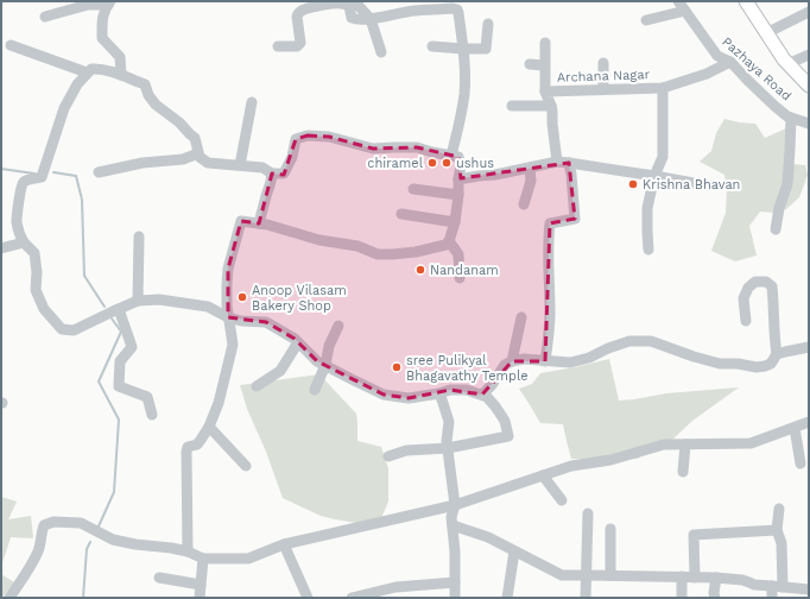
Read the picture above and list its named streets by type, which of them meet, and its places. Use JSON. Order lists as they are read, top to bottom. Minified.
{"streets":{"street":["Pazhaya Road","Archana Nagar"]},"crossings":[["Pazhaya Road","Archana Nagar"]],"places":["chiramel","ushus","Krishna Bhavan","Nandanam","Anoop Vilasam Bakery Shop","sree Pulikyal Bhagavathy Temple"]}
